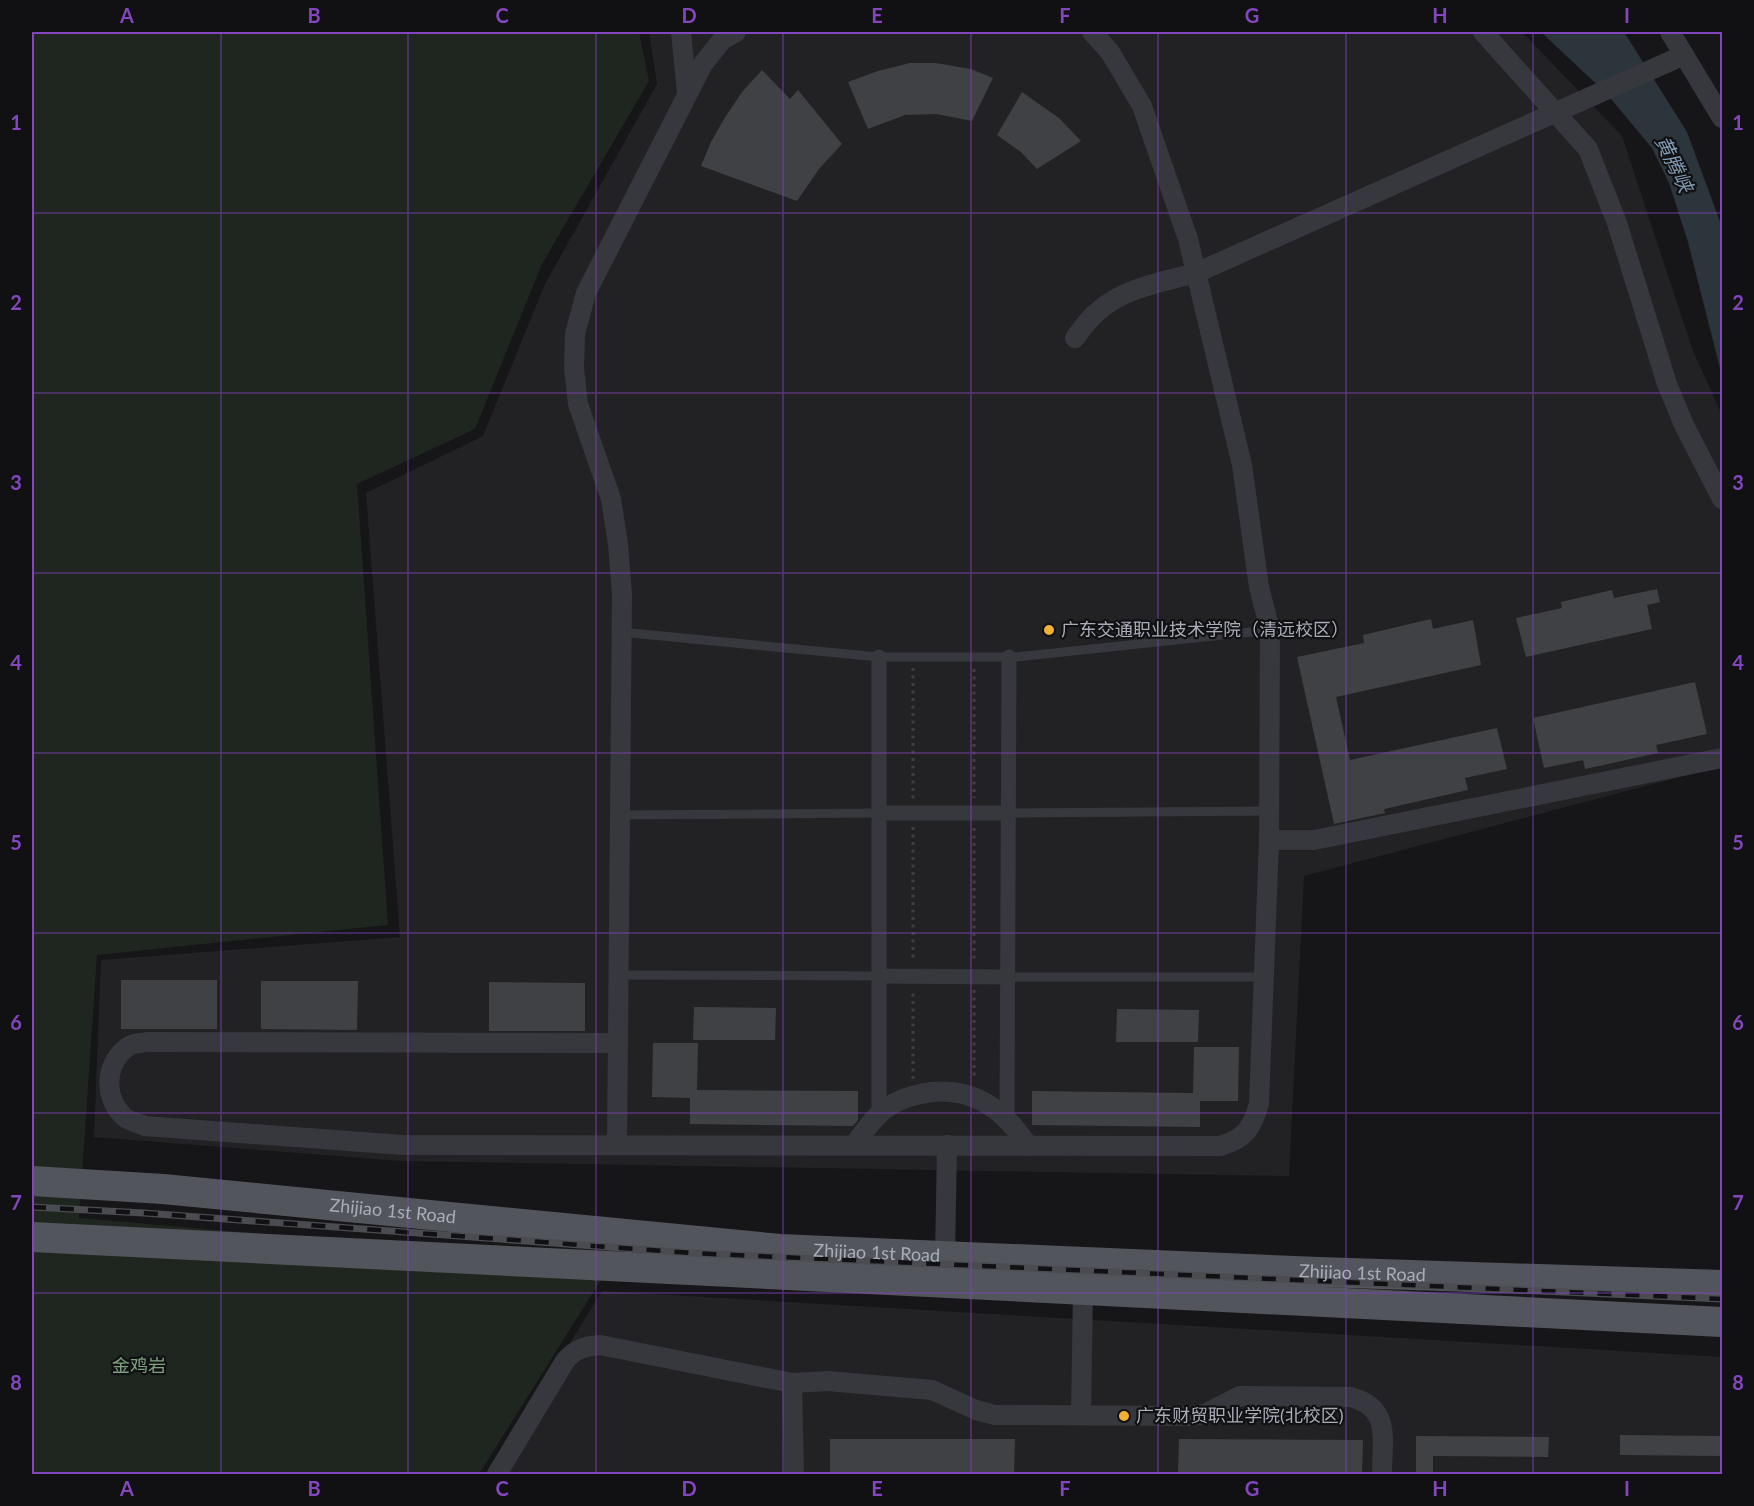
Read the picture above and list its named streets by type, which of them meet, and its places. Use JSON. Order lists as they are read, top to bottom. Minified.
{"streets":{"main road":["Zhijiao 1st Road"]},"water":["黄腾峡"],"parks":["金鸡岩"],"places":["广东交通职业技术学院（清远校区）","广东财贸职业学院(北校区)"],"grid":{"columns":["A","B","C","D","E","F","G","H","I"],"rows":["1","2","3","4","5","6","7","8"]}}
